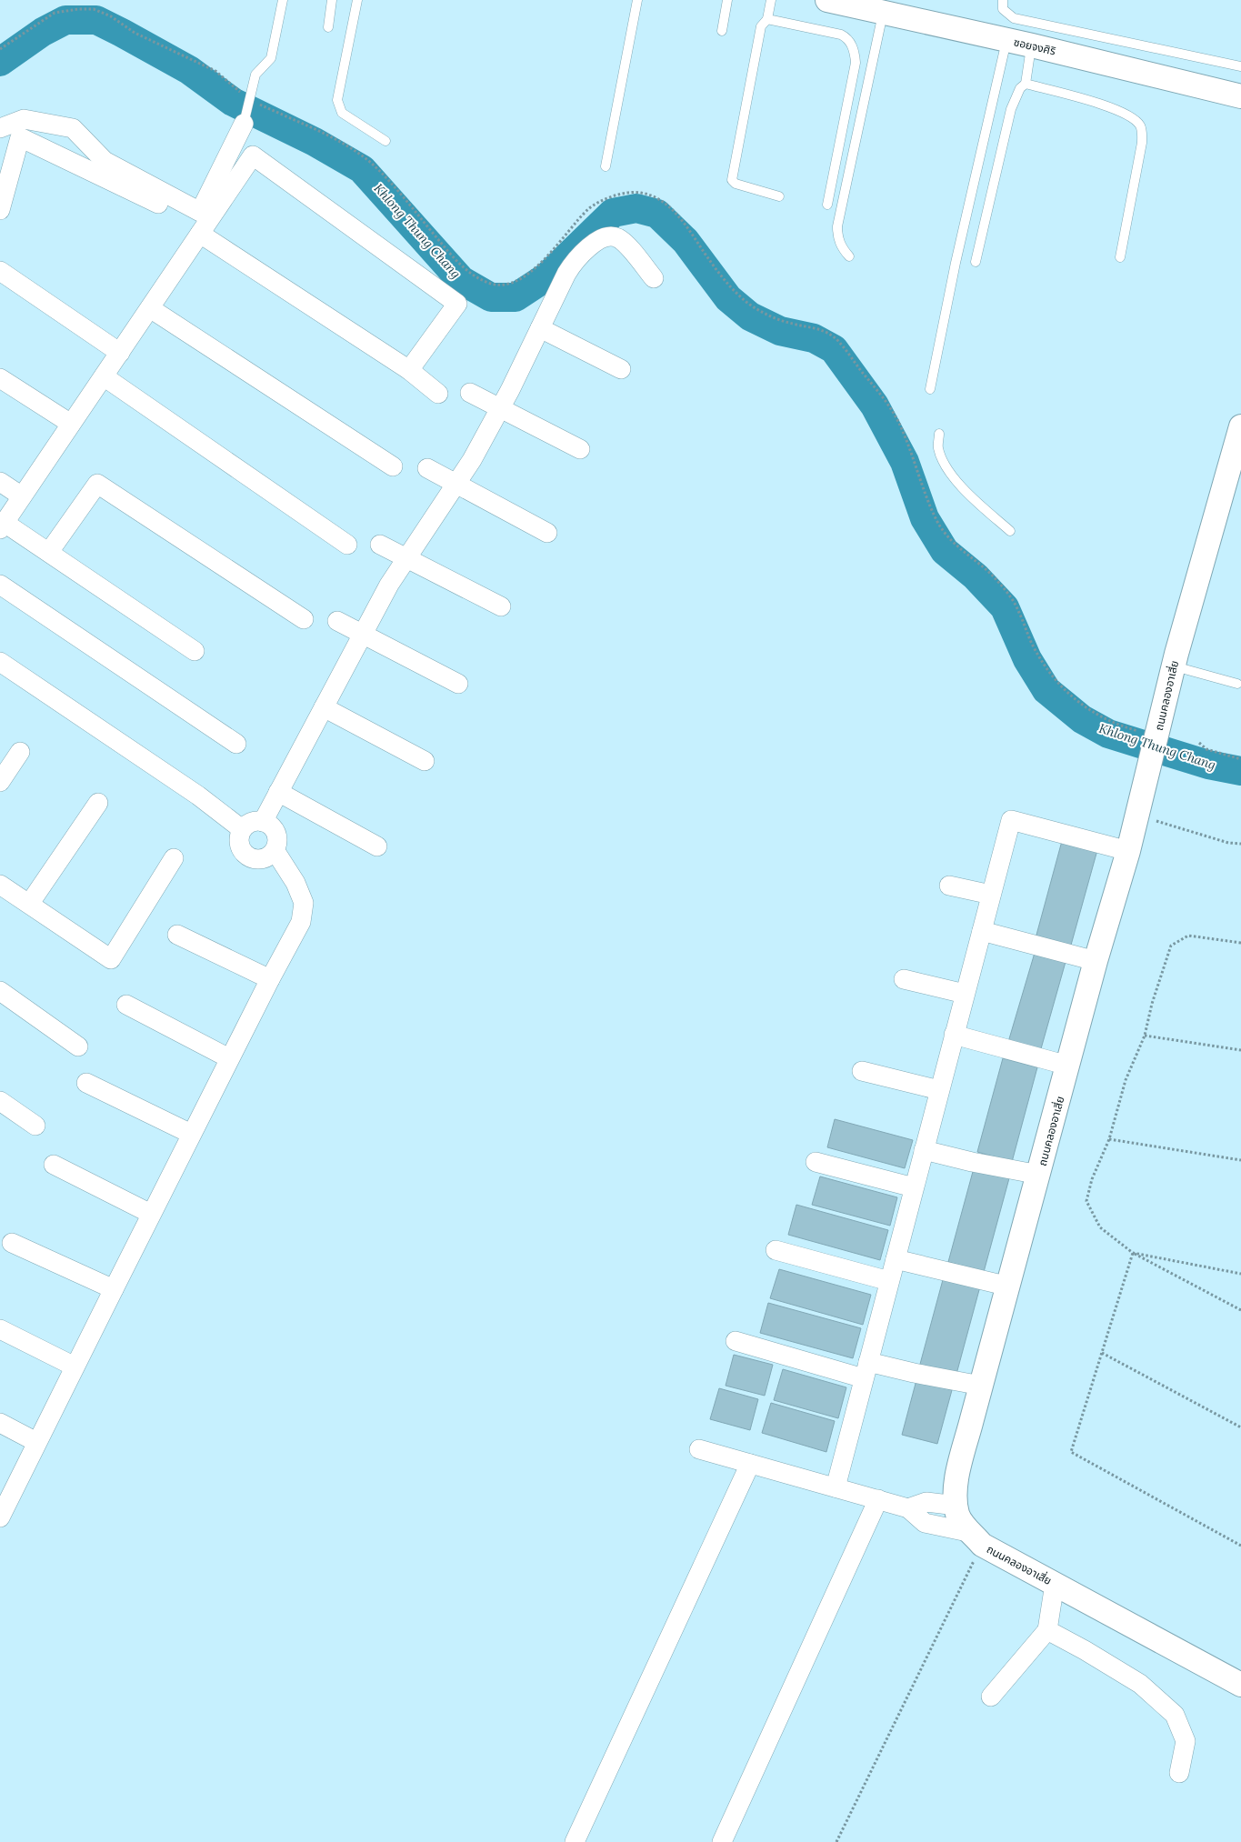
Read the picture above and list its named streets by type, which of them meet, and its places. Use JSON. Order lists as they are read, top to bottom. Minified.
{"streets":{"street":["ซอยจงศิริ","ถนนคลองอาเสี่ย"]},"water":["Khlong Thung Chang"]}
